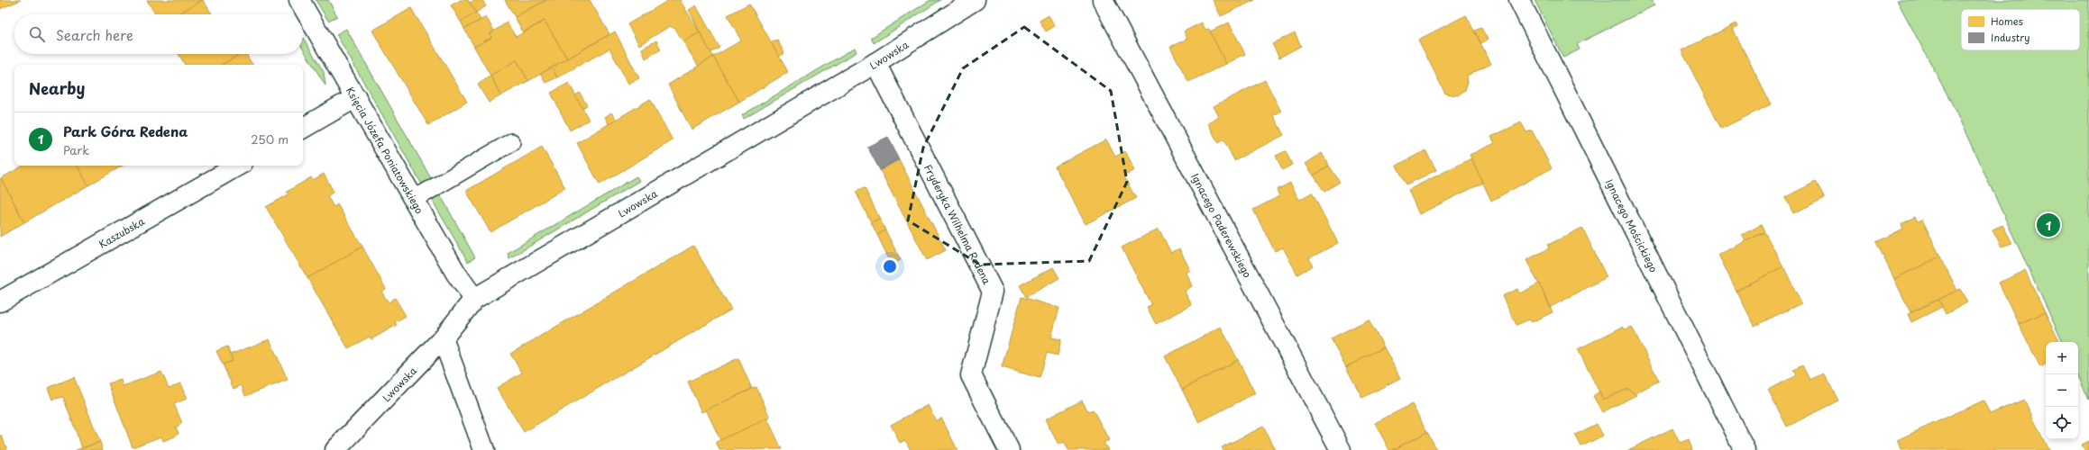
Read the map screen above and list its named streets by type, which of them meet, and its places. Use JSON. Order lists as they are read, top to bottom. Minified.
{"streets":{"street":["Lwowska","Księcia Józefa Poniatowskiego","Fryderyka Wilhelma Redena","Ignacego Paderewskiego","Ignacego Mościckiego","Kaszubska"]},"crossings":[["Lwowska","Księcia Józefa Poniatowskiego"],["Lwowska","Fryderyka Wilhelma Redena"]],"legend":["Homes","Industry"],"page":{"search":"Search here","heading":"Nearby","list":[{"mark":"1","name":"Park Góra Redena","note":"Park","value":"250 m"}],"pins":"1","map_buttons":["+","−"]}}
